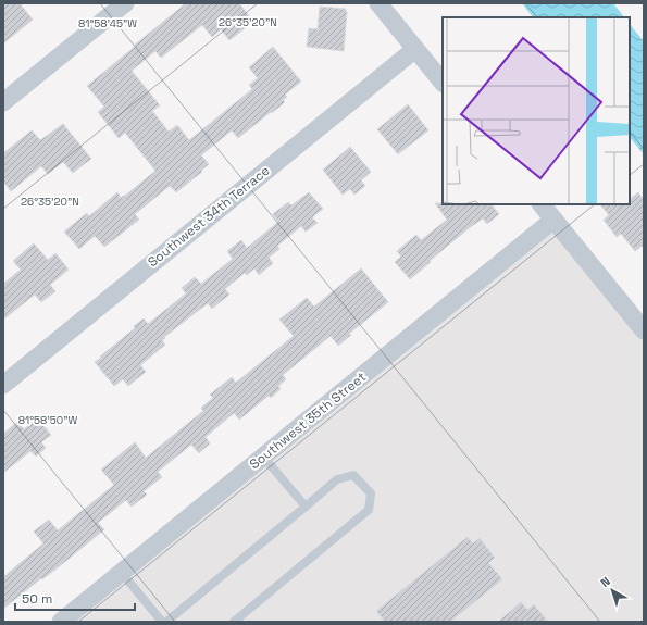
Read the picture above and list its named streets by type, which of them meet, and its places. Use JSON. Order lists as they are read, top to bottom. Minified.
{"streets":{"street":["Southwest 34th Terrace","Southwest 35th Street"]},"scale_bar":"50 m","north":"top left","coordinates":["26°35'20\"N","81°58'45\"W","81°58'50\"W"]}
